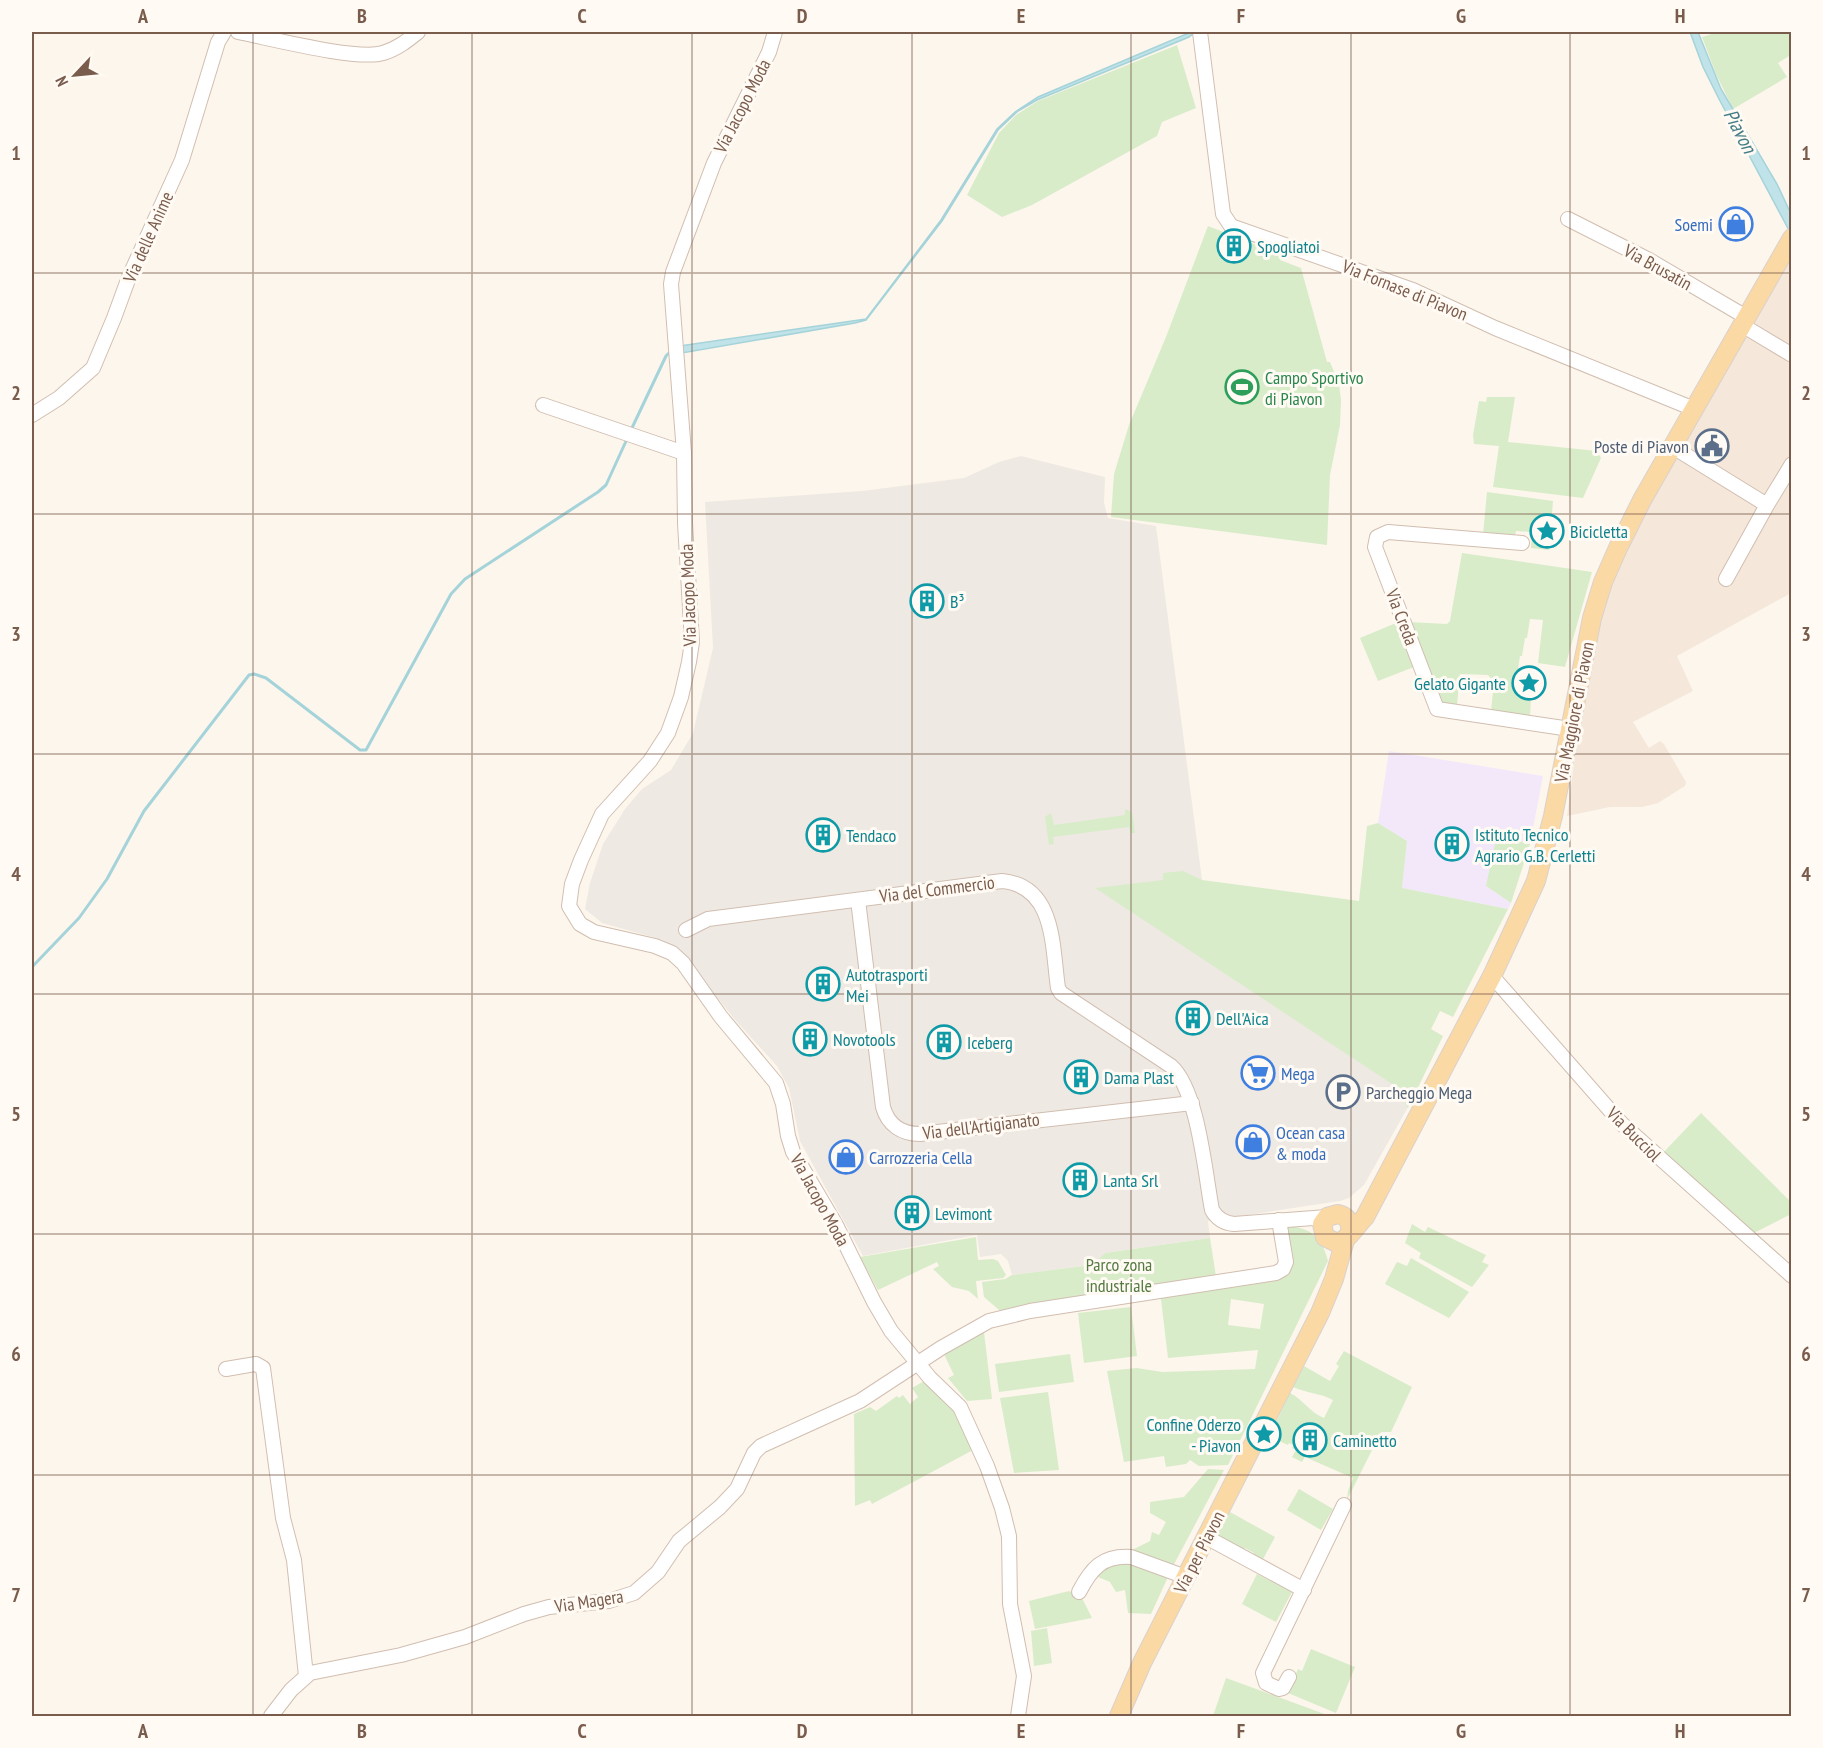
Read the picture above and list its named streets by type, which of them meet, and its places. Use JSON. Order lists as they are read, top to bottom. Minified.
{"streets":{"main road":["Via Maggiore di Piavon","Via per Piavon"],"street":["Via Jacopo Moda","Via delle Anime","Via Brusatin","Via Fornase di Piavon","Via Creda","Via del Commercio","Via dell'Artigianato","Via Bucciol","Via Magera"]},"crossings":[["Via Jacopo Moda","Via Magera"],["Via Brusatin","Via Maggiore di Piavon"],["Via Fornase di Piavon","Via Maggiore di Piavon"],["Via Creda","Via Maggiore di Piavon"],["Via Maggiore di Piavon","Via del Commercio"],["Via Maggiore di Piavon","Via Bucciol"],["Via Maggiore di Piavon","Via per Piavon"],["Via del Commercio","Via dell'Artigianato"],["Via del Commercio","Via per Piavon"]],"water":["Piavon"],"parks":["Parco zona industriale"],"places":{"shop":["Soemi","Ocean casa & moda","Carrozzeria Cella"],"building":["Spogliatoi","B³","Tendaco","Istituto Tecnico Agrario G.B. Cerletti","Autotrasporti Mei","Dell'Aica","Novotools","Iceberg","Dama Plast","Lanta Srl","Levimont","Caminetto"],"sports":["Campo Sportivo di Piavon"],"public building":["Poste di Piavon"],"place":["Bicicletta","Gelato Gigante","Confine Oderzo - Piavon"],"supermarket":["Mega"],"parking":["Parcheggio Mega"]},"north":"bottom left","grid":{"columns":["A","B","C","D","E","F","G","H"],"rows":["1","2","3","4","5","6","7"]}}
